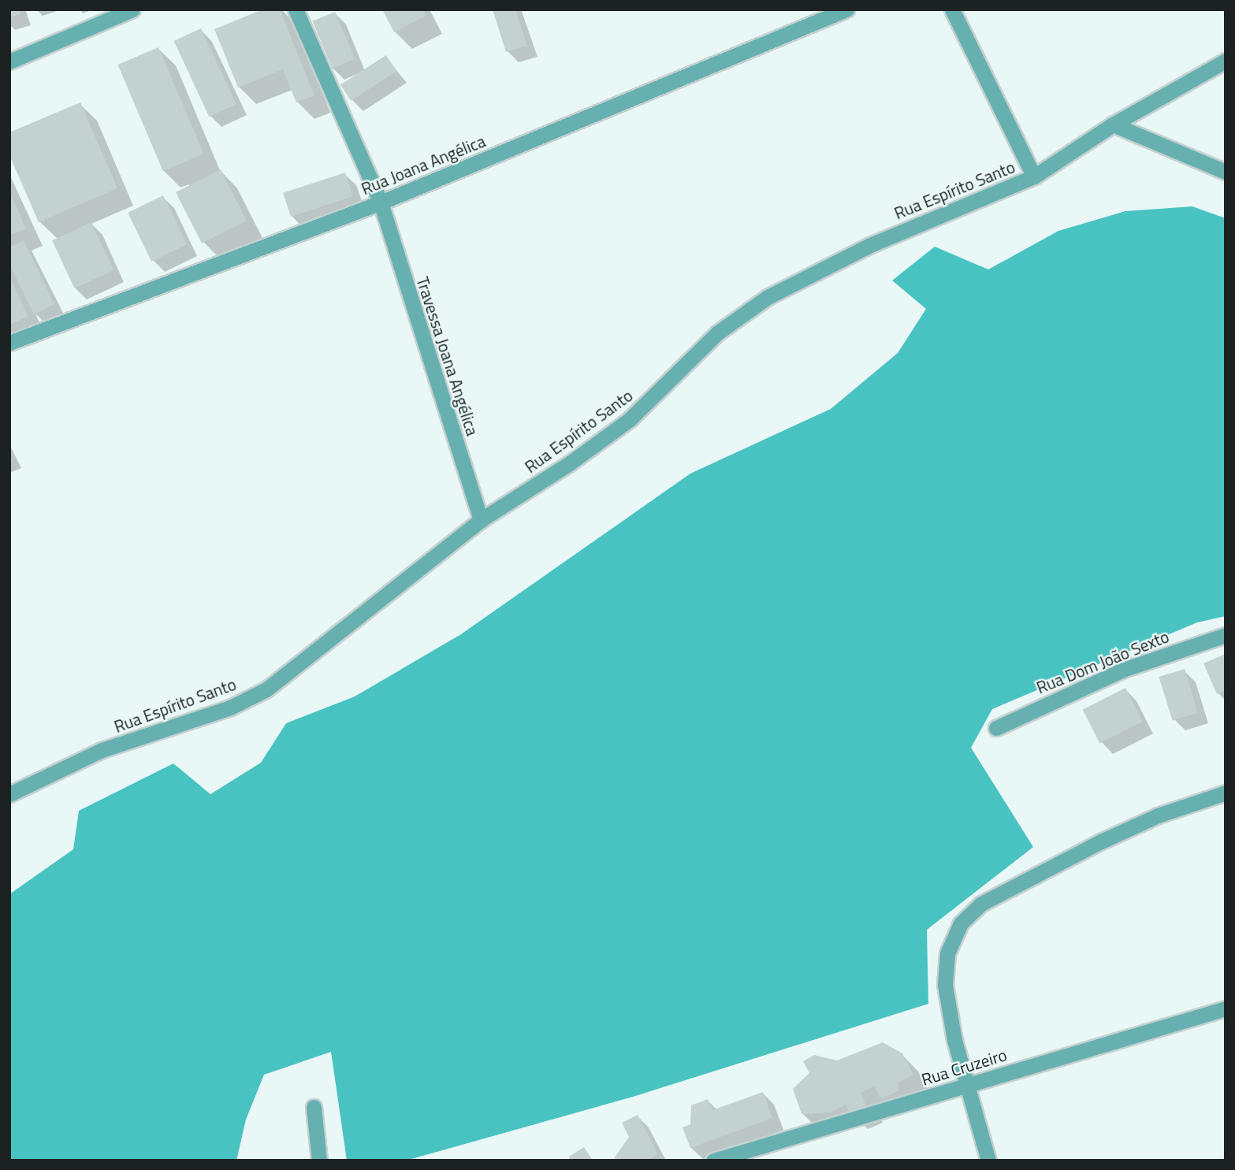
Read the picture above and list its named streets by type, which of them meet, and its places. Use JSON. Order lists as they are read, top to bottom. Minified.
{"streets":{"street":["Rua Joana Angélica","Rua Espírito Santo","Travessa Joana Angélica","Rua Dom João Sexto","Rua Cruzeiro"]},"crossings":[["Rua Joana Angélica","Travessa Joana Angélica"],["Rua Espírito Santo","Travessa Joana Angélica"]]}
